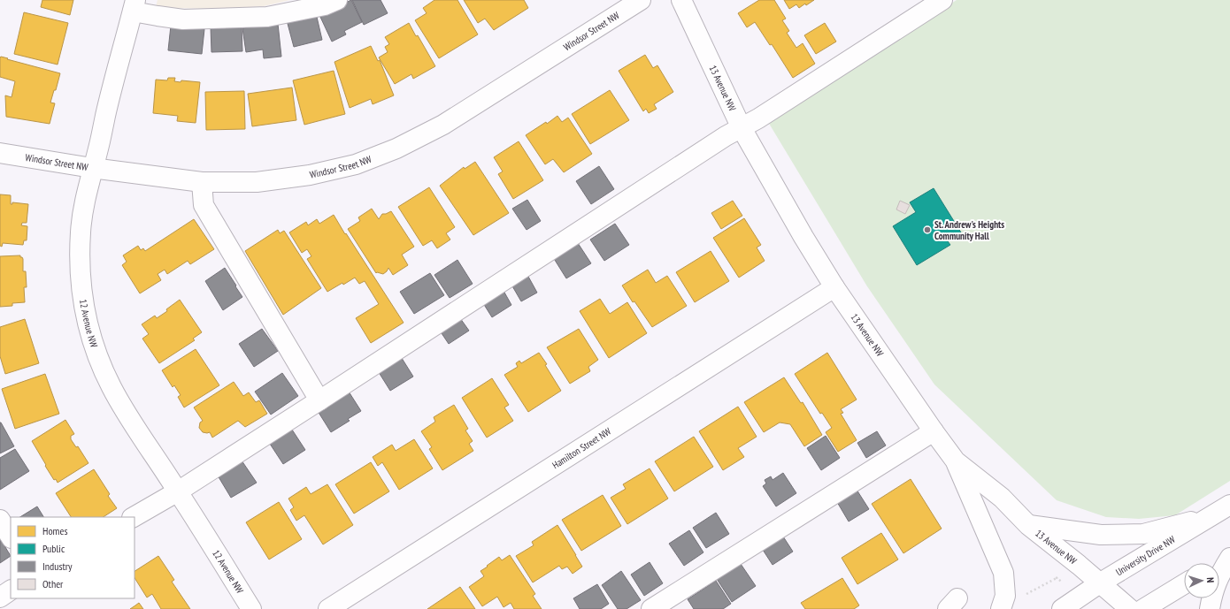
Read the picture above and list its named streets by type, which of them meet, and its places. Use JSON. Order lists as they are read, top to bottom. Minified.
{"streets":{"street":["Windsor Street NW","13 Avenue NW","12 Avenue NW","Hamilton Street NW","University Drive NW"]},"crossings":[["Windsor Street NW","12 Avenue NW"],["13 Avenue NW","Hamilton Street NW"],["13 Avenue NW","University Drive NW"]],"places":["St. Andrew's Heights Community Hall"],"legend":["Homes","Public","Industry","Other"],"north":"right"}
